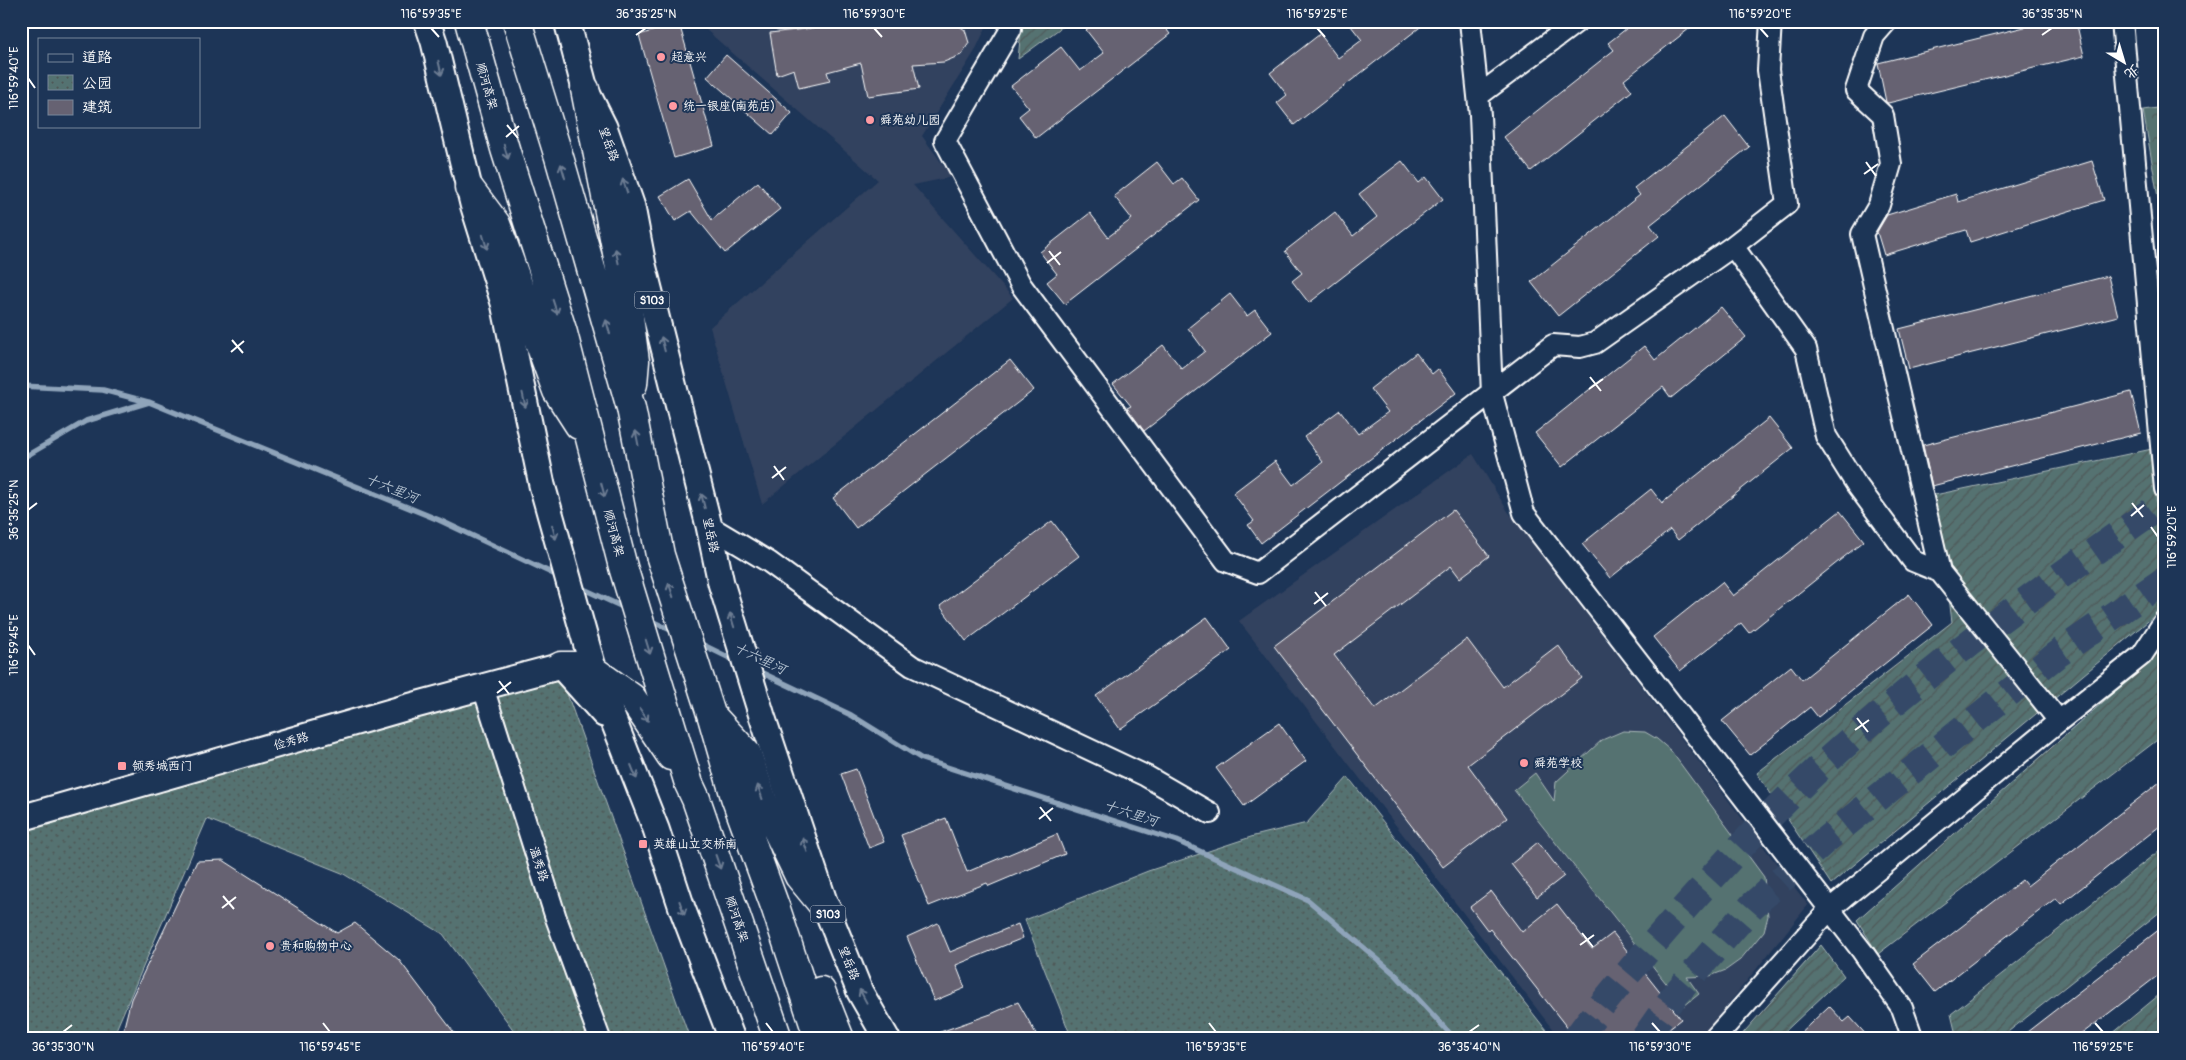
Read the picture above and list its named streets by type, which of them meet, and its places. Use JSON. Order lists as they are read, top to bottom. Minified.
{"streets":{"highway":["顺河高架"],"main road":["望岳路","S103","俭秀路"],"street":["温秀路"]},"crossings":[["俭秀路","温秀路"]],"water":["十六里河"],"places":{"other":["超意兴","统一银座(南苑店)","舜苑幼儿园","舜苑学校","贵和购物中心"],"transit":["领秀城西门","英雄山立交桥南"]},"legend":["道路","公园","建筑"],"north":"bottom right","coordinates":["116°59'35\"E","36°35'25\"N","116°59'30\"E","116°59'25\"E","116°59'20\"E","36°35'35\"N","116°59'40\"E","116°59'45\"E","36°35'30\"N","36°35'40\"N"]}
